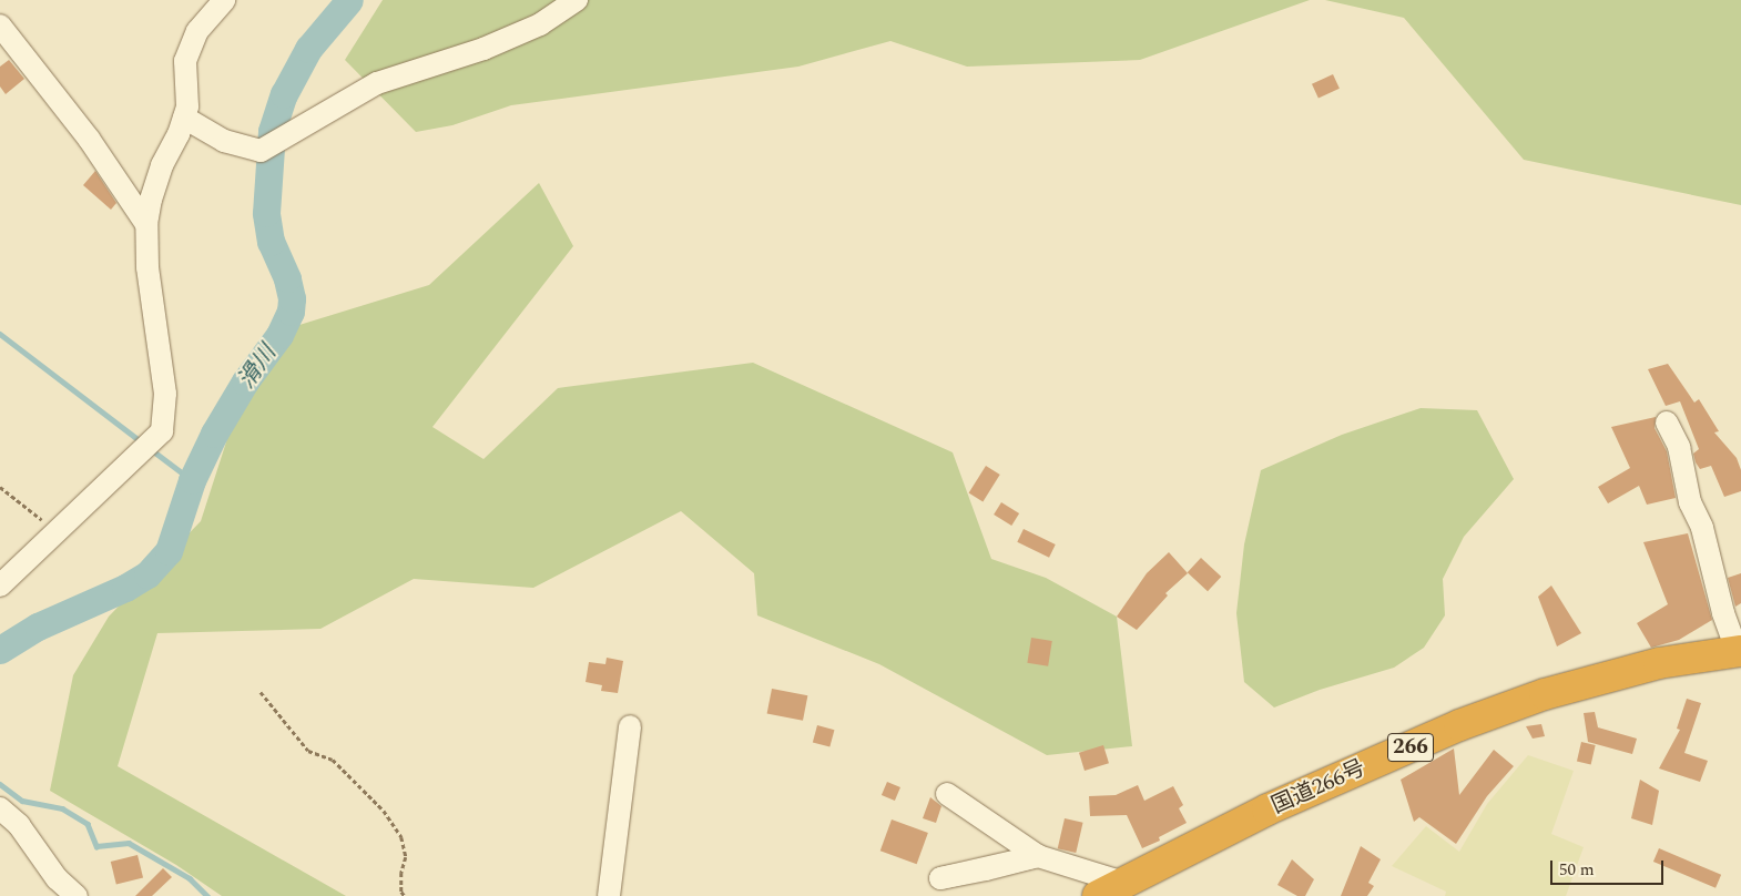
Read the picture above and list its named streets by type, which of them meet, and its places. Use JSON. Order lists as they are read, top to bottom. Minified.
{"streets":{"highway":["266","国道266号"]},"water":["滑川"],"scale_bar":"50 m"}
